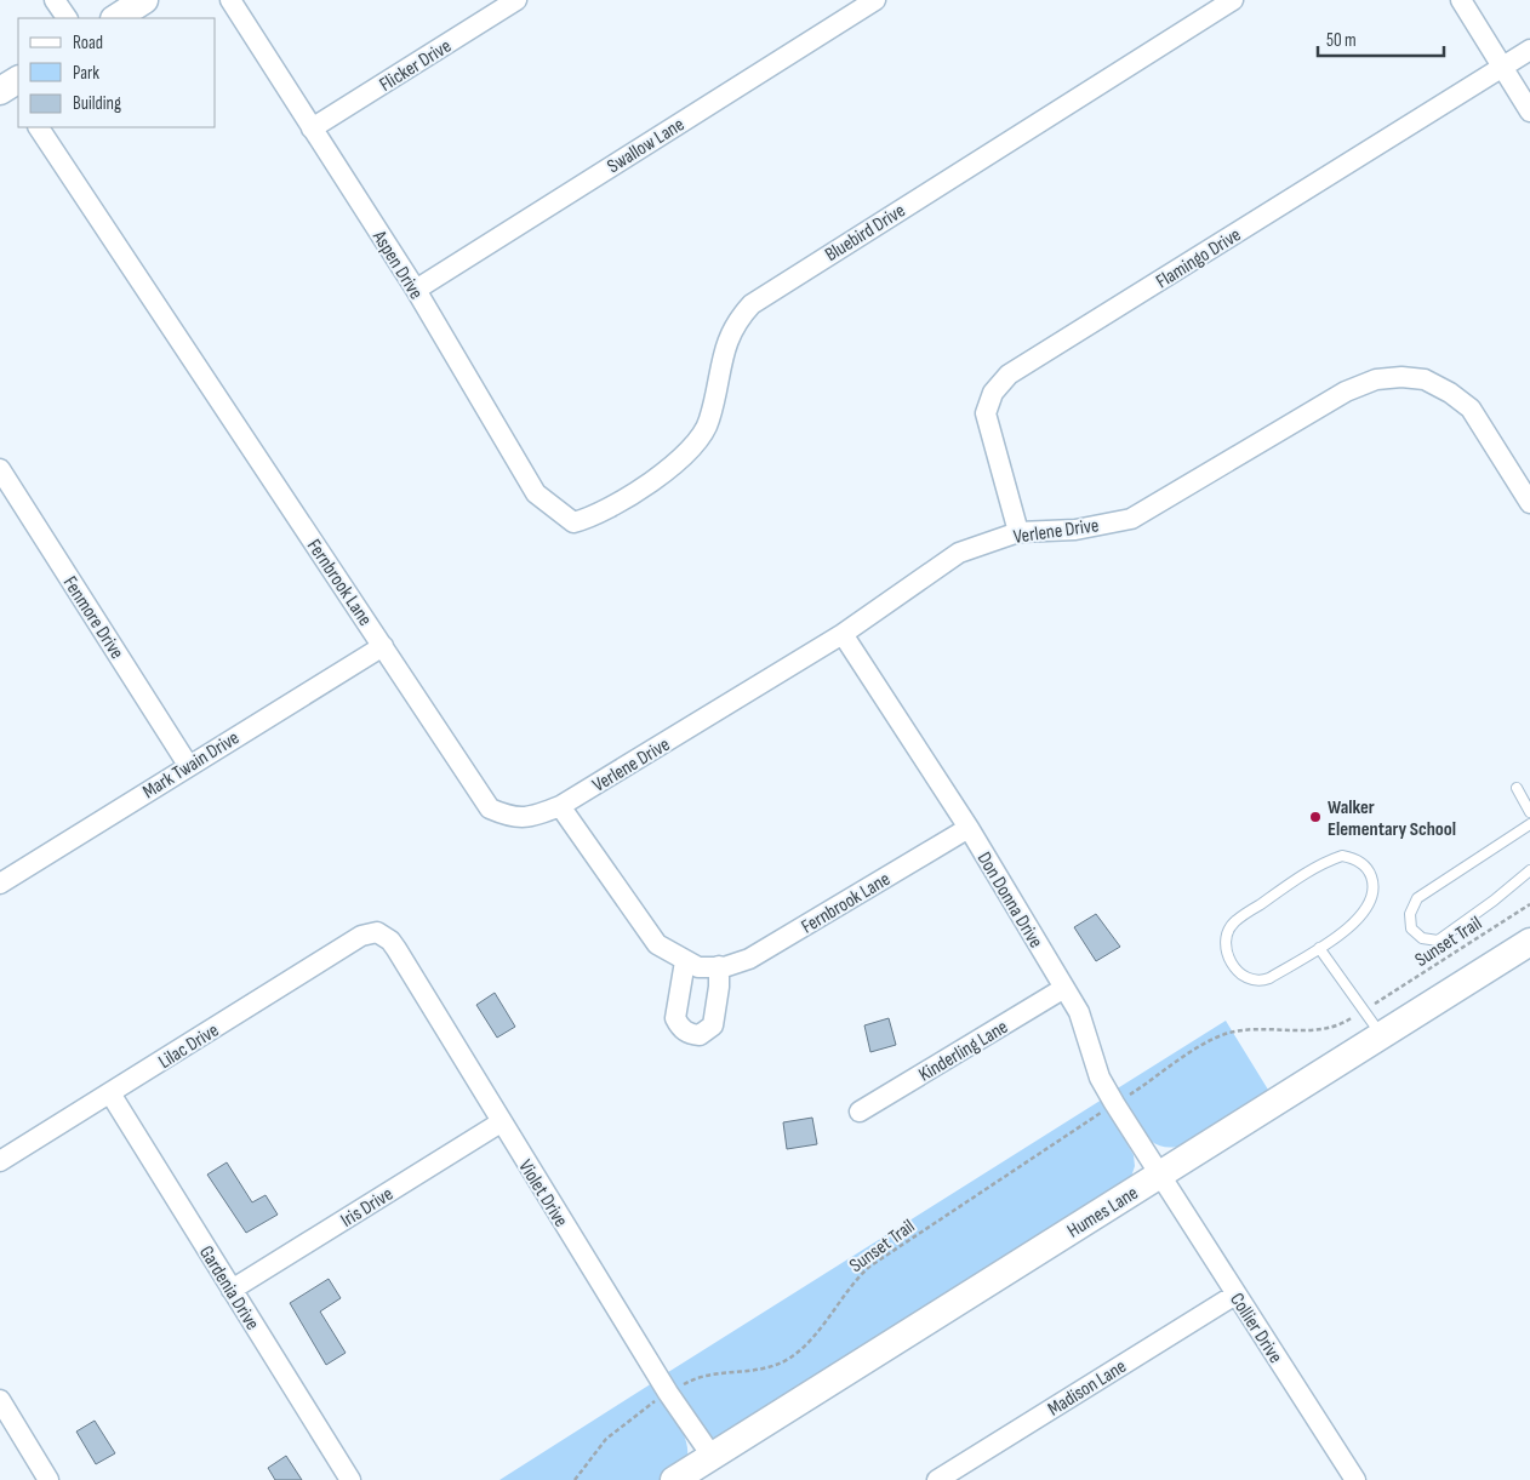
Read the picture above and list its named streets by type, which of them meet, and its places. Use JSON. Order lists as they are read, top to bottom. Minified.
{"streets":{"street":["Flicker Drive","Swallow Lane","Bluebird Drive","Flamingo Drive","Aspen Drive","Verlene Drive","Fernbrook Lane","Fenmore Drive","Mark Twain Drive","Don Donna Drive","Lilac Drive","Kinderling Lane","Violet Drive","Iris Drive","Humes Lane","Gardenia Drive","Collier Drive","Madison Lane"],"path":["Sunset Trail"]},"crossings":[["Flicker Drive","Aspen Drive"],["Swallow Lane","Aspen Drive"],["Bluebird Drive","Aspen Drive"],["Flamingo Drive","Verlene Drive"],["Verlene Drive","Fernbrook Lane"],["Verlene Drive","Don Donna Drive"],["Fernbrook Lane","Mark Twain Drive"],["Fernbrook Lane","Don Donna Drive"],["Fenmore Drive","Mark Twain Drive"],["Don Donna Drive","Kinderling Lane"],["Don Donna Drive","Humes Lane"],["Don Donna Drive","Collier Drive"],["Lilac Drive","Violet Drive"],["Lilac Drive","Gardenia Drive"],["Violet Drive","Iris Drive"],["Violet Drive","Humes Lane"],["Iris Drive","Gardenia Drive"],["Humes Lane","Collier Drive"],["Collier Drive","Madison Lane"]],"places":["Walker Elementary School"],"legend":["Road","Park","Building"],"scale_bar":"50 m"}
